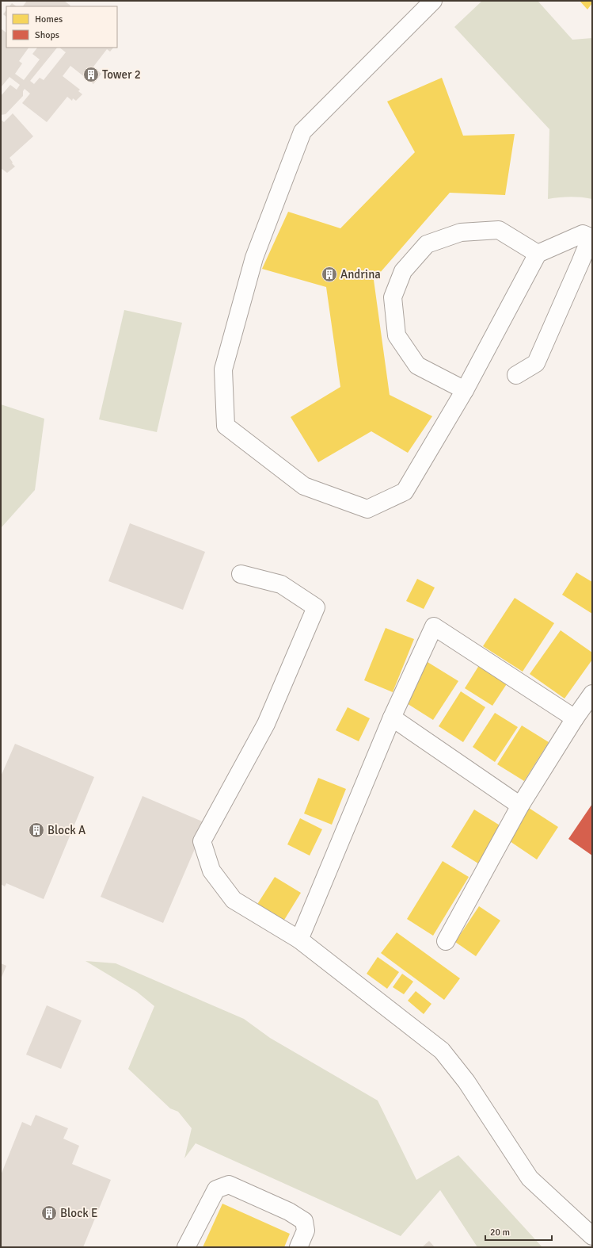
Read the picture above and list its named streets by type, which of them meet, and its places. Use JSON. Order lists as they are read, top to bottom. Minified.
{"places":{"building":["Tower 2","Andrina","Block A","Block E"]},"legend":["Homes","Shops"],"scale_bar":"20 m"}
